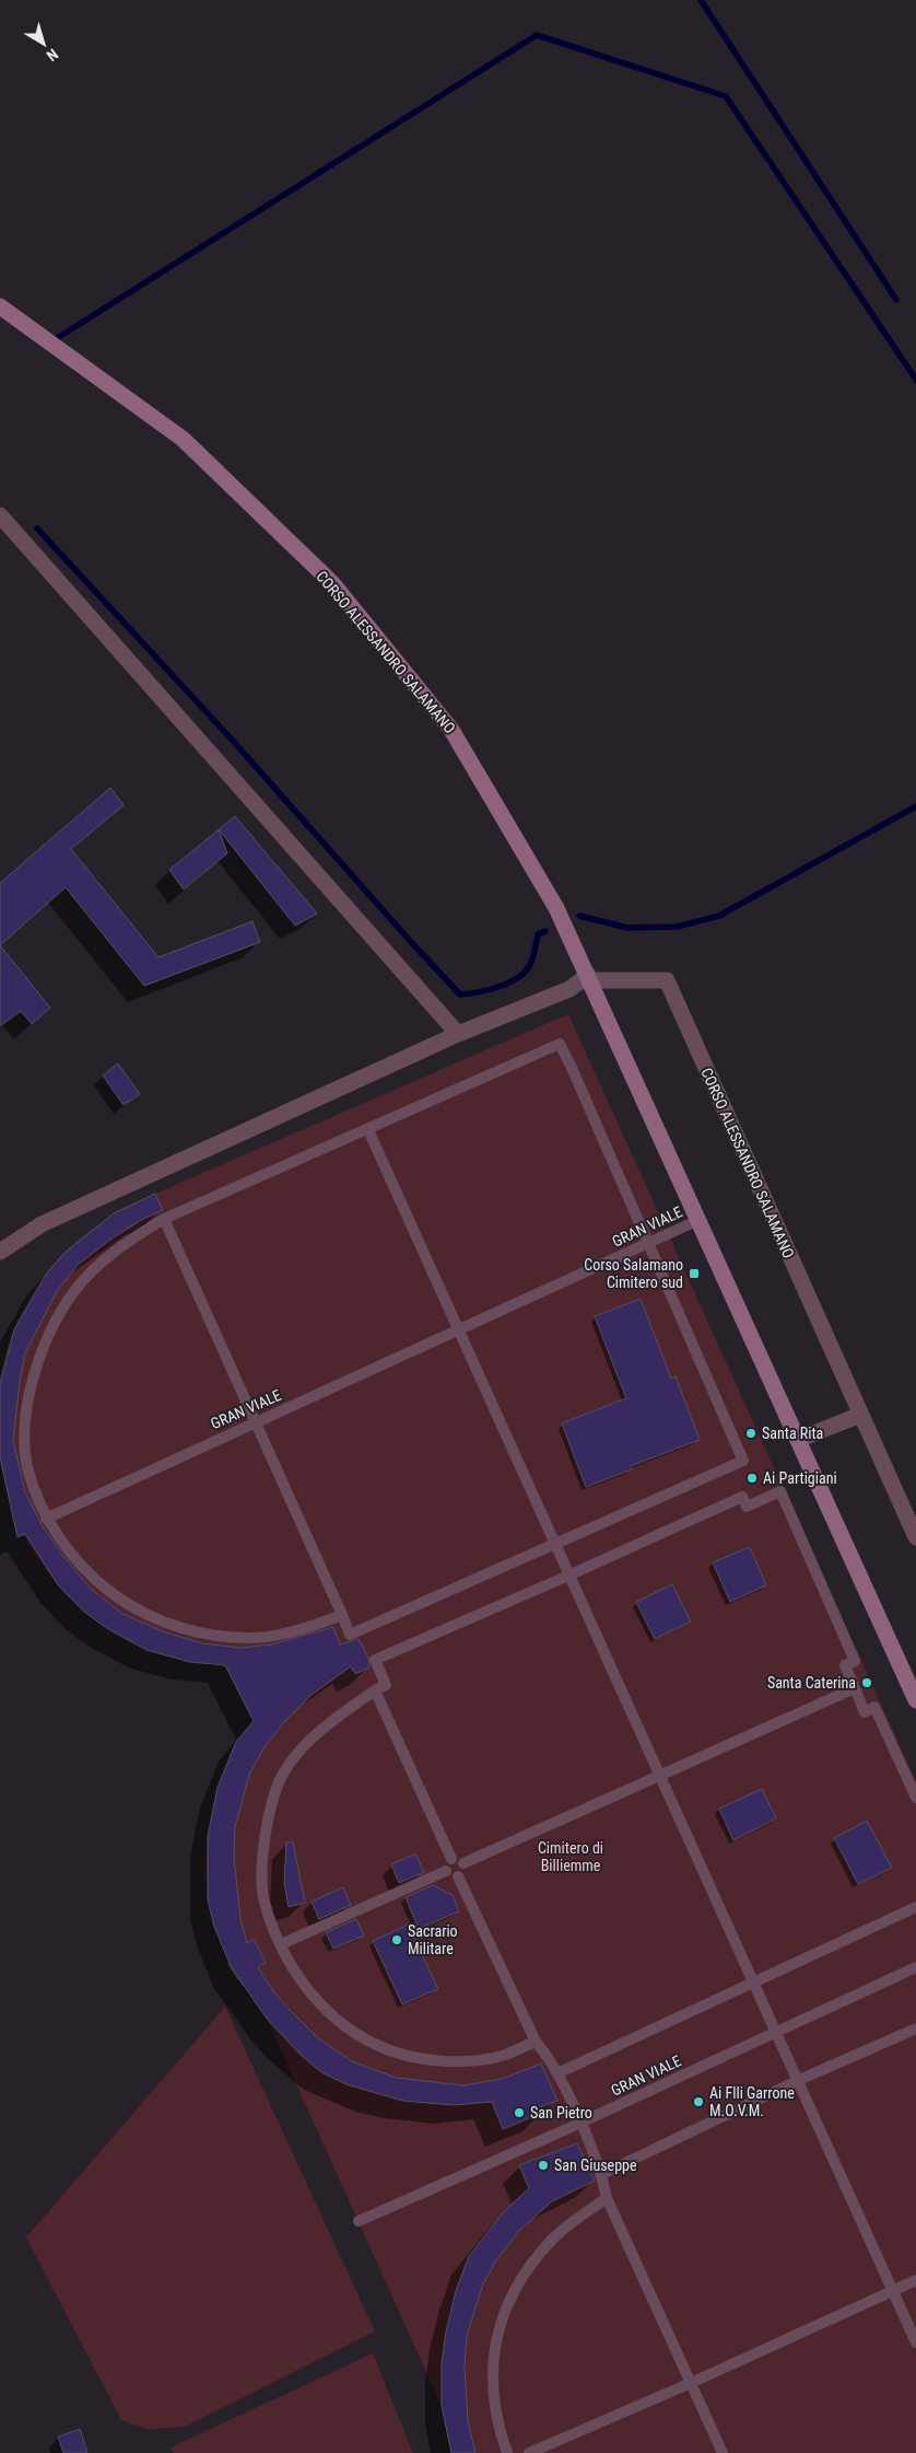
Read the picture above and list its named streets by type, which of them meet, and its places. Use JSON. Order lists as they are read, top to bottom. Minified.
{"streets":{"street":["CORSO ALESSANDRO SALAMANO"],"lane":["GRAN VIALE"]},"crossings":[["CORSO ALESSANDRO SALAMANO","GRAN VIALE"]],"parks":["Cimitero di Billiemme"],"places":{"transit":["Corso Salamano Cimitero sud"],"other":["Santa Rita","Ai Partigiani","Santa Caterina","Sacrario Militare","Ai Flli Garrone M.O.V.M.","San Pietro","San Giuseppe"]},"north":"bottom right"}
